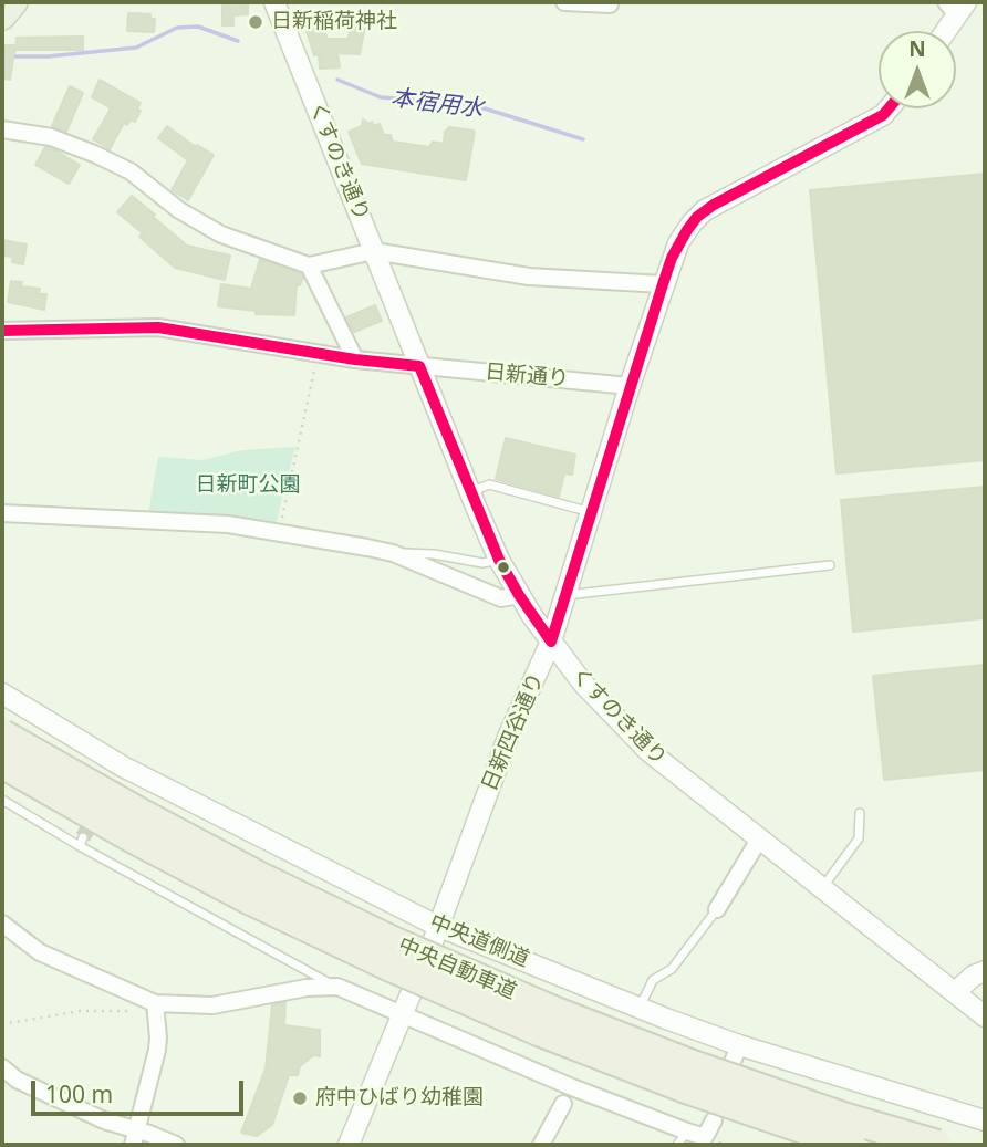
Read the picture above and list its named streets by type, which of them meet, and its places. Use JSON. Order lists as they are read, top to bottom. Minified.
{"streets":{"highway":["中央自動車道"],"street":["くすのき通り","日新通り","日新四谷通り","中央道側道"]},"crossings":[["くすのき通り","日新通り"],["くすのき通り","日新四谷通り"],["日新通り","日新四谷通り"],["日新四谷通り","中央道側道"]],"water":["本宿用水"],"parks":["日新町公園"],"places":["日新稲荷神社","府中ひばり幼稚園"],"scale_bar":"100 m","north":"top"}
